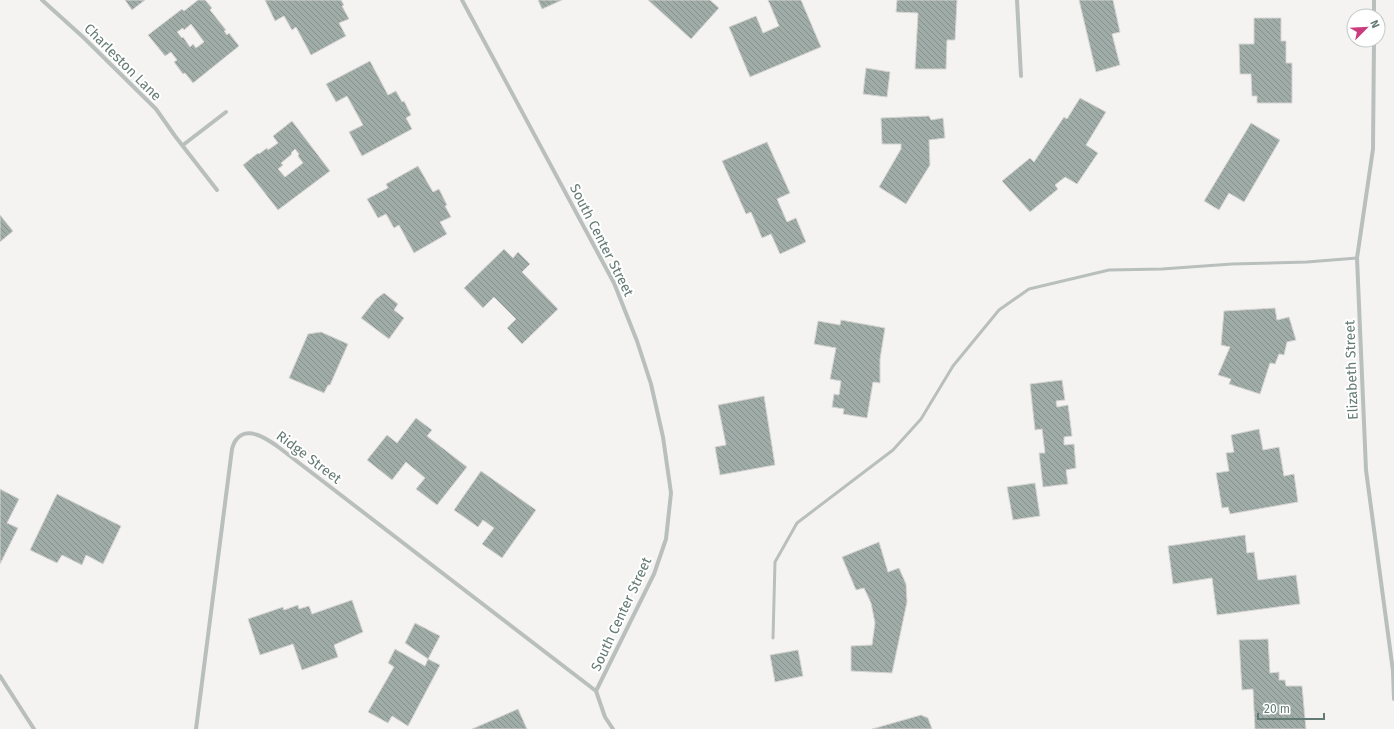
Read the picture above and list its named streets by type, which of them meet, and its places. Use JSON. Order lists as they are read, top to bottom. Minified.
{"streets":{"street":["Charleston Lane","South Center Street","Elizabeth Street","Ridge Street"]},"crossings":[["South Center Street","Ridge Street"]],"scale_bar":"20 m","north":"top right"}
